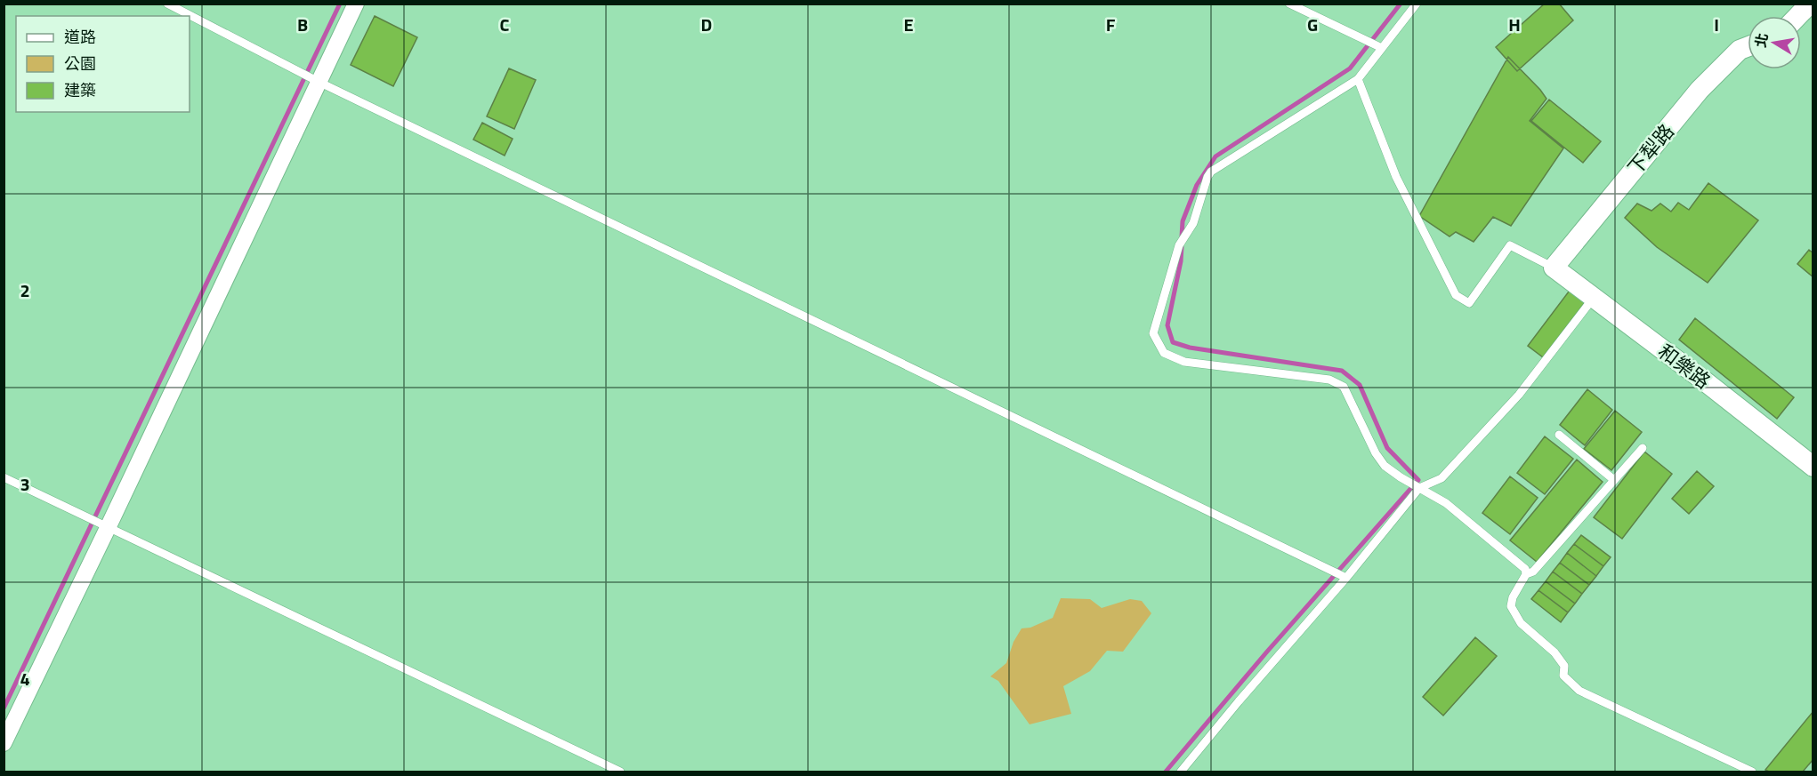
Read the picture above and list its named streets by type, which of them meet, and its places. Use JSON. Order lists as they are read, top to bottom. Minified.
{"streets":{"street":["下犁路","和樂路"]},"crossings":[["下犁路","和樂路"]],"legend":["道路","公園","建築"],"north":"left","grid":{"columns":["B","C","D","E","F","G","H","I"],"rows":["2","3","4"]}}
